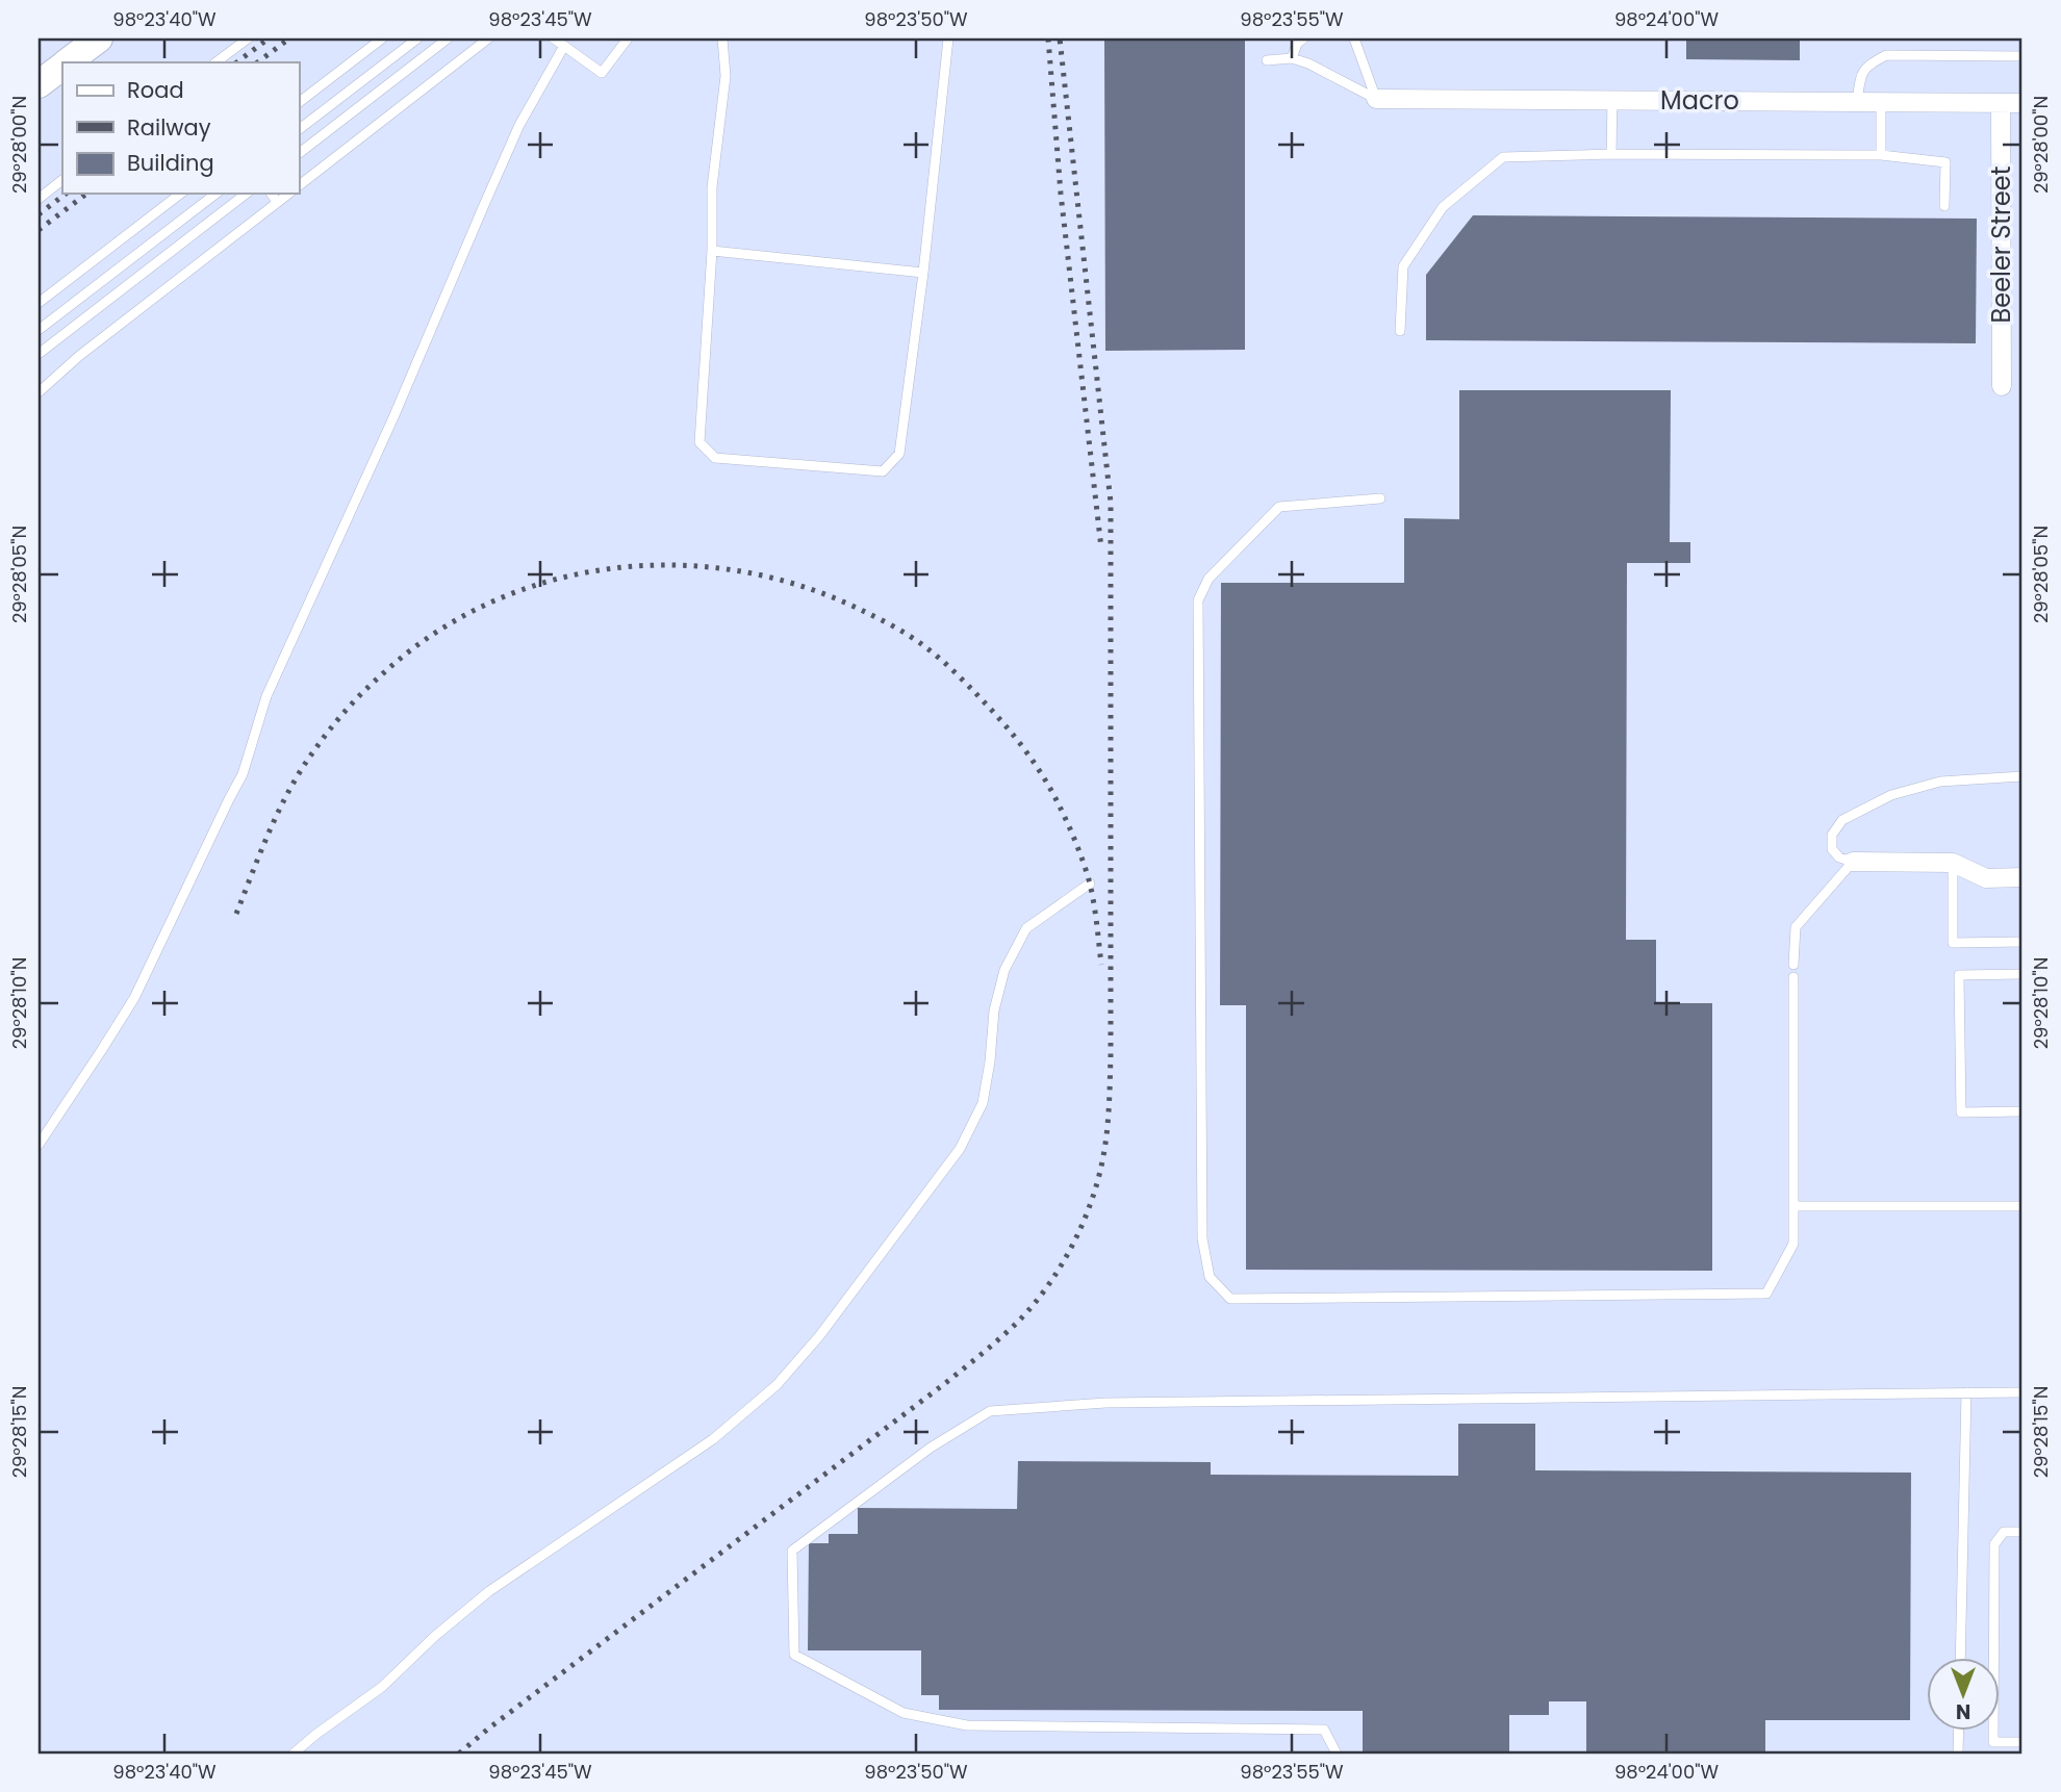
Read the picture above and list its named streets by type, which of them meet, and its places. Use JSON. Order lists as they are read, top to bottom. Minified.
{"streets":{"street":["Macro","Beeler Street"]},"crossings":[["Macro","Beeler Street"]],"legend":["Road","Railway","Building"],"north":"bottom","coordinates":["98°23'40\"W","98°23'45\"W","98°23'50\"W","98°23'55\"W","98°24'00\"W","29°28'00\"N","29°28'05\"N","29°28'10\"N","29°28'15\"N"]}
